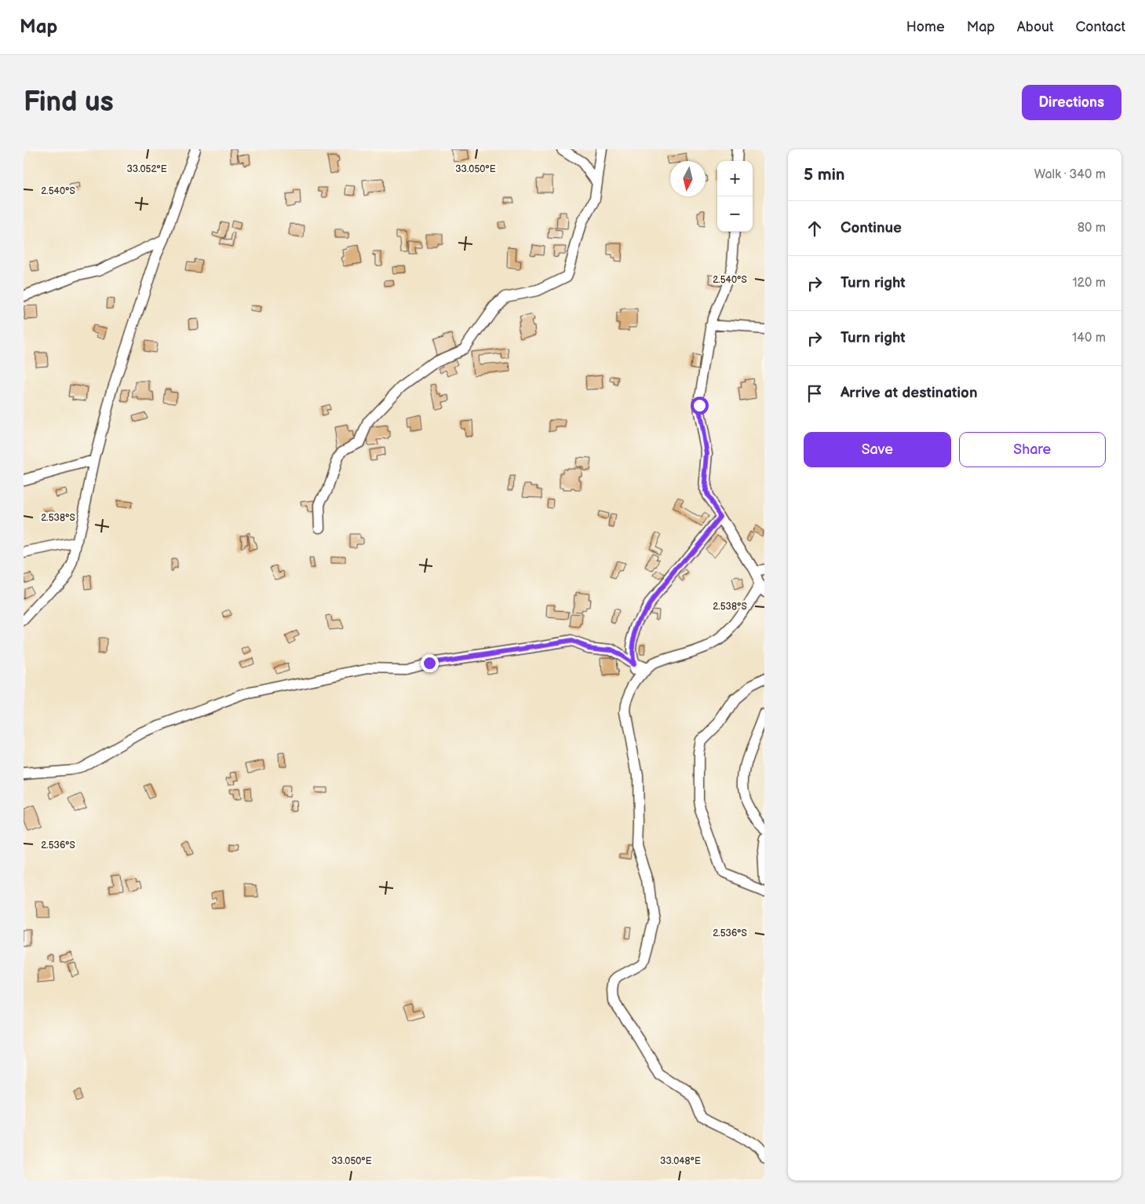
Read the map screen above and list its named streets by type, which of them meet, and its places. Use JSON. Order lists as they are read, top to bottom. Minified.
{"north":"bottom","page":{"header":"Map","nav":["Home","Map","About","Contact"],"buttons":["Directions",["Save","Share"]],"title":"Find us","heading":["5 min","Walk · 340 m"],"map_buttons":["+","−"],"list":[["Continue","80 m"],["Turn right","120 m"],["Turn right","140 m"],"Arrive at destination"]},"coordinates":["33.052°E","33.050°E","2.540°S","2.538°S","2.536°S","33.048°E"]}
